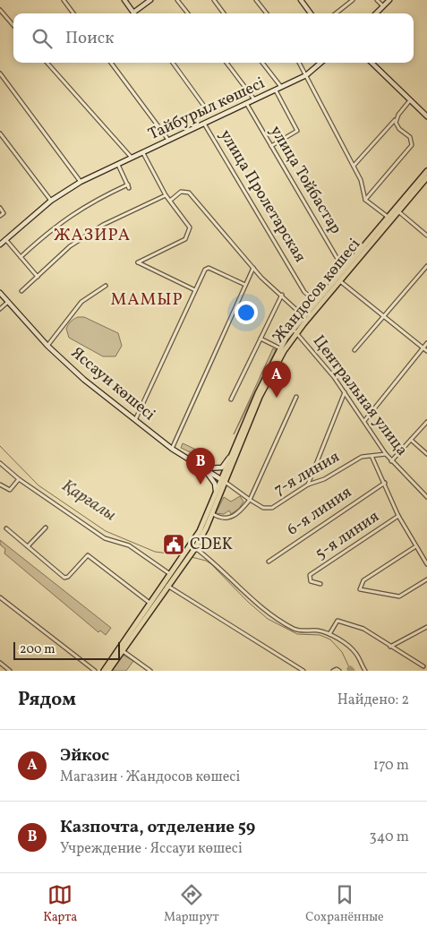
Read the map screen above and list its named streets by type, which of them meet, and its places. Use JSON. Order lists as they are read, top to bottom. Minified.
{"streets":{"main road":["Жандосов көшесі"],"street":["Тайбурыл көшесі","улица Тойбастар","улица Пролетарская","Яссауи көшесі","Центральная улица","7-я линия","6-я линия","5-я линия"]},"crossings":[["Тайбурыл көшесі","улица Тойбастар"],["Тайбурыл көшесі","улица Пролетарская"],["улица Тойбастар","Жандосов көшесі"],["улица Пролетарская","Жандосов көшесі"],["Жандосов көшесі","Яссауи көшесі"],["Жандосов көшесі","Центральная улица"],["Жандосов көшесі","7-я линия"],["Яссауи көшесі","7-я линия"],["Центральная улица","7-я линия"]],"districts":["ЖАЗИРА","МАМЫР"],"water":["Қарғалы"],"places":{"public building":["CDEK"]},"scale_bar":"200 m","page":{"search":"Поиск","pins":["A","B"],"scale":"200 m","heading":["Рядом","Найдено: 2"],"list":[{"mark":"A","name":"Эйкос","note":"Магазин · Жандосов көшесі","value":"170 m"},{"mark":"B","name":"Казпочта, отделение 59","note":"Учреждение · Яссауи көшесі","value":"340 m"}],"nav":["Карта","Маршрут","Сохранённые"]}}
